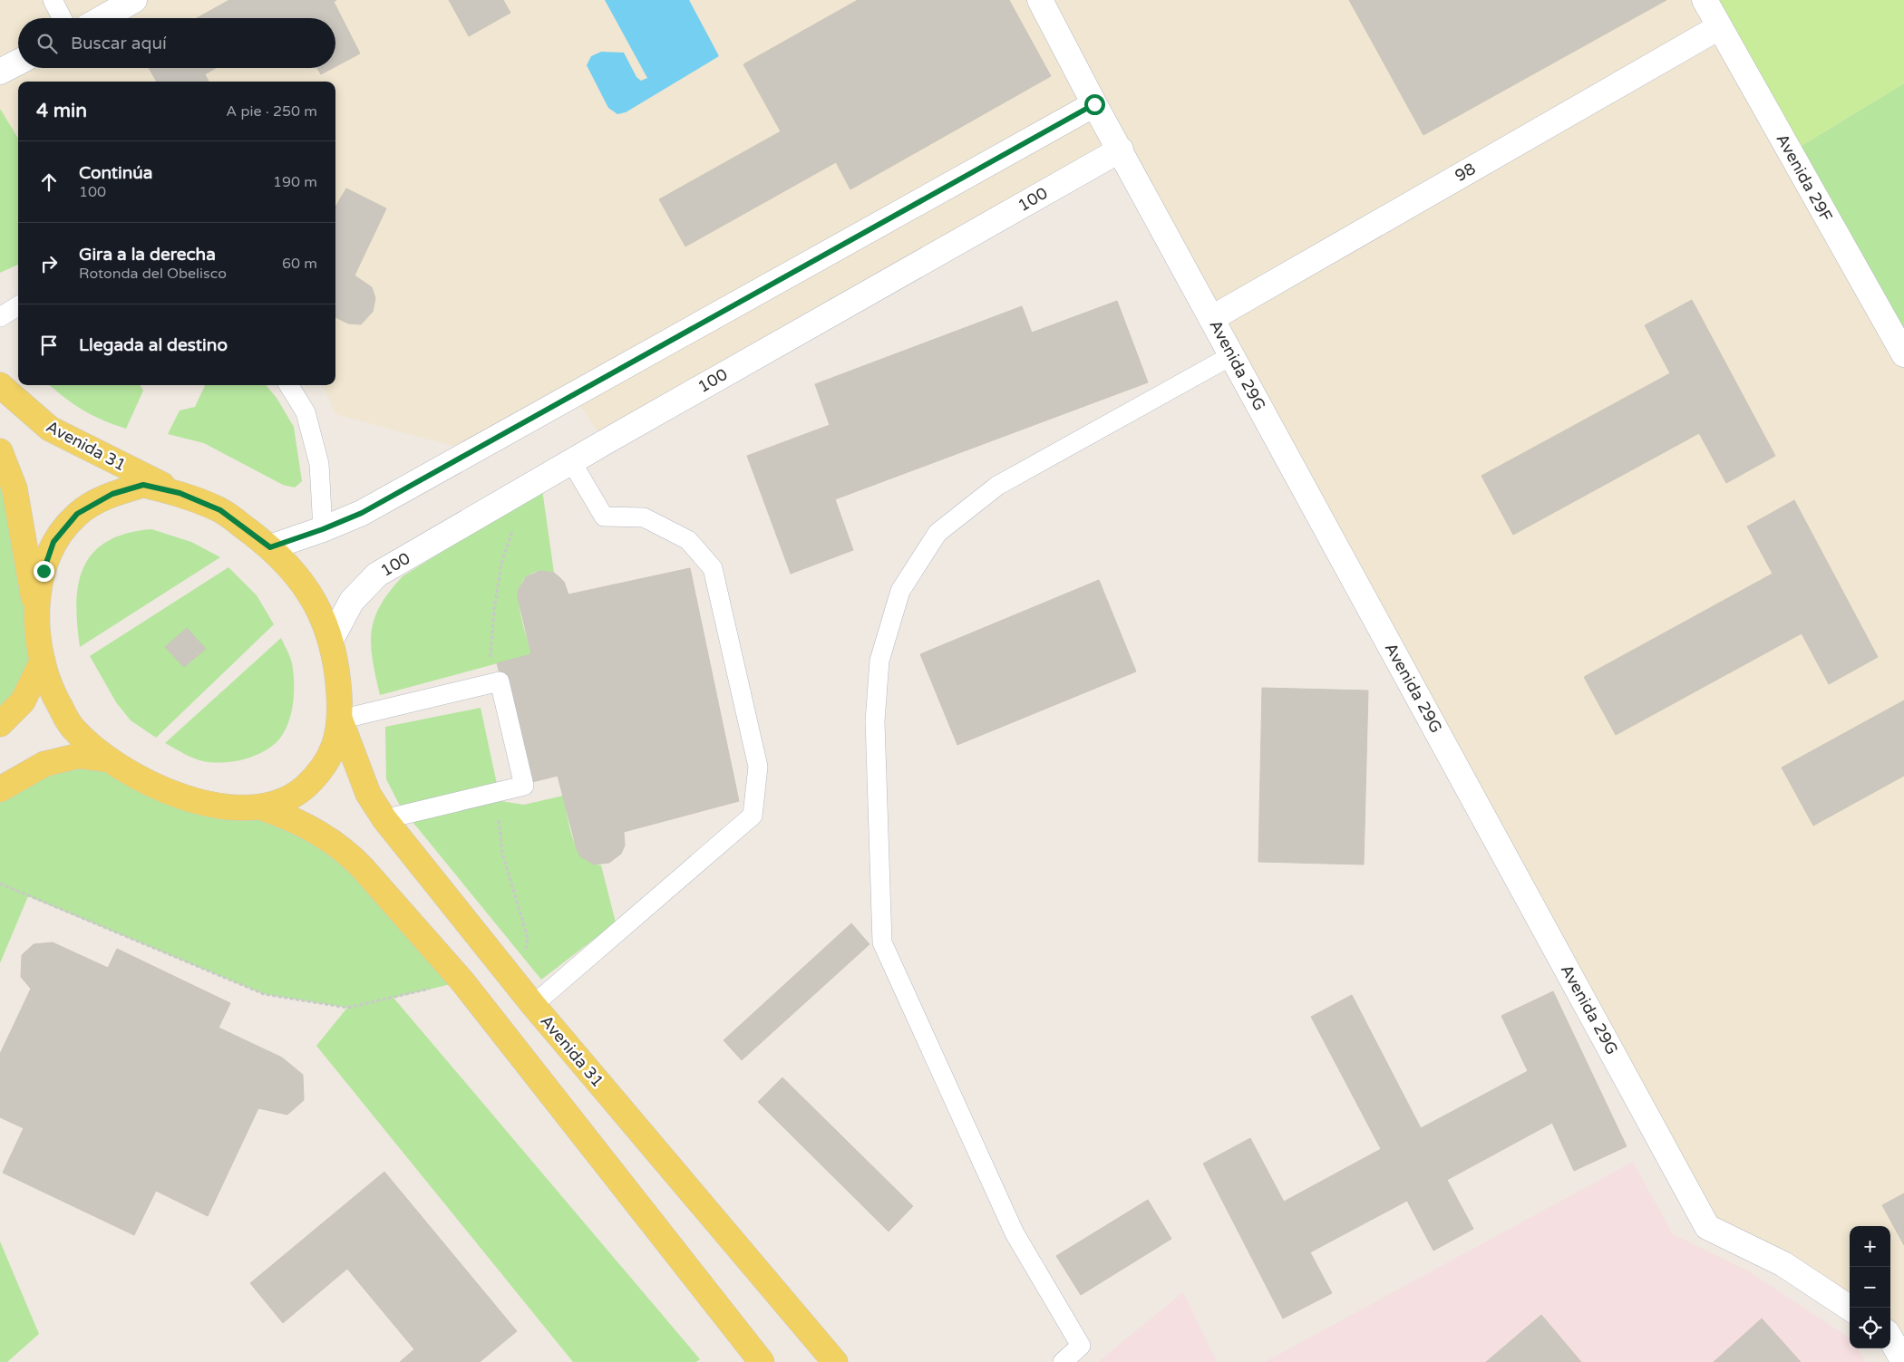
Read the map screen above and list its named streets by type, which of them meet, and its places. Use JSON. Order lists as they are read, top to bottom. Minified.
{"streets":{"main road":["Avenida 31"],"street":["98","Avenida 29F","100","Avenida 29G"]},"crossings":[["98","Avenida 29F"],["98","Avenida 29G"],["100","Avenida 29G"]],"page":{"search":"Buscar aquí","heading":["4 min","A pie · 250 m"],"list":[["Continúa","100","190 m"],["Gira a la derecha","Rotonda del Obelisco","60 m"],"Llegada al destino"],"map_buttons":["+","−"]}}
